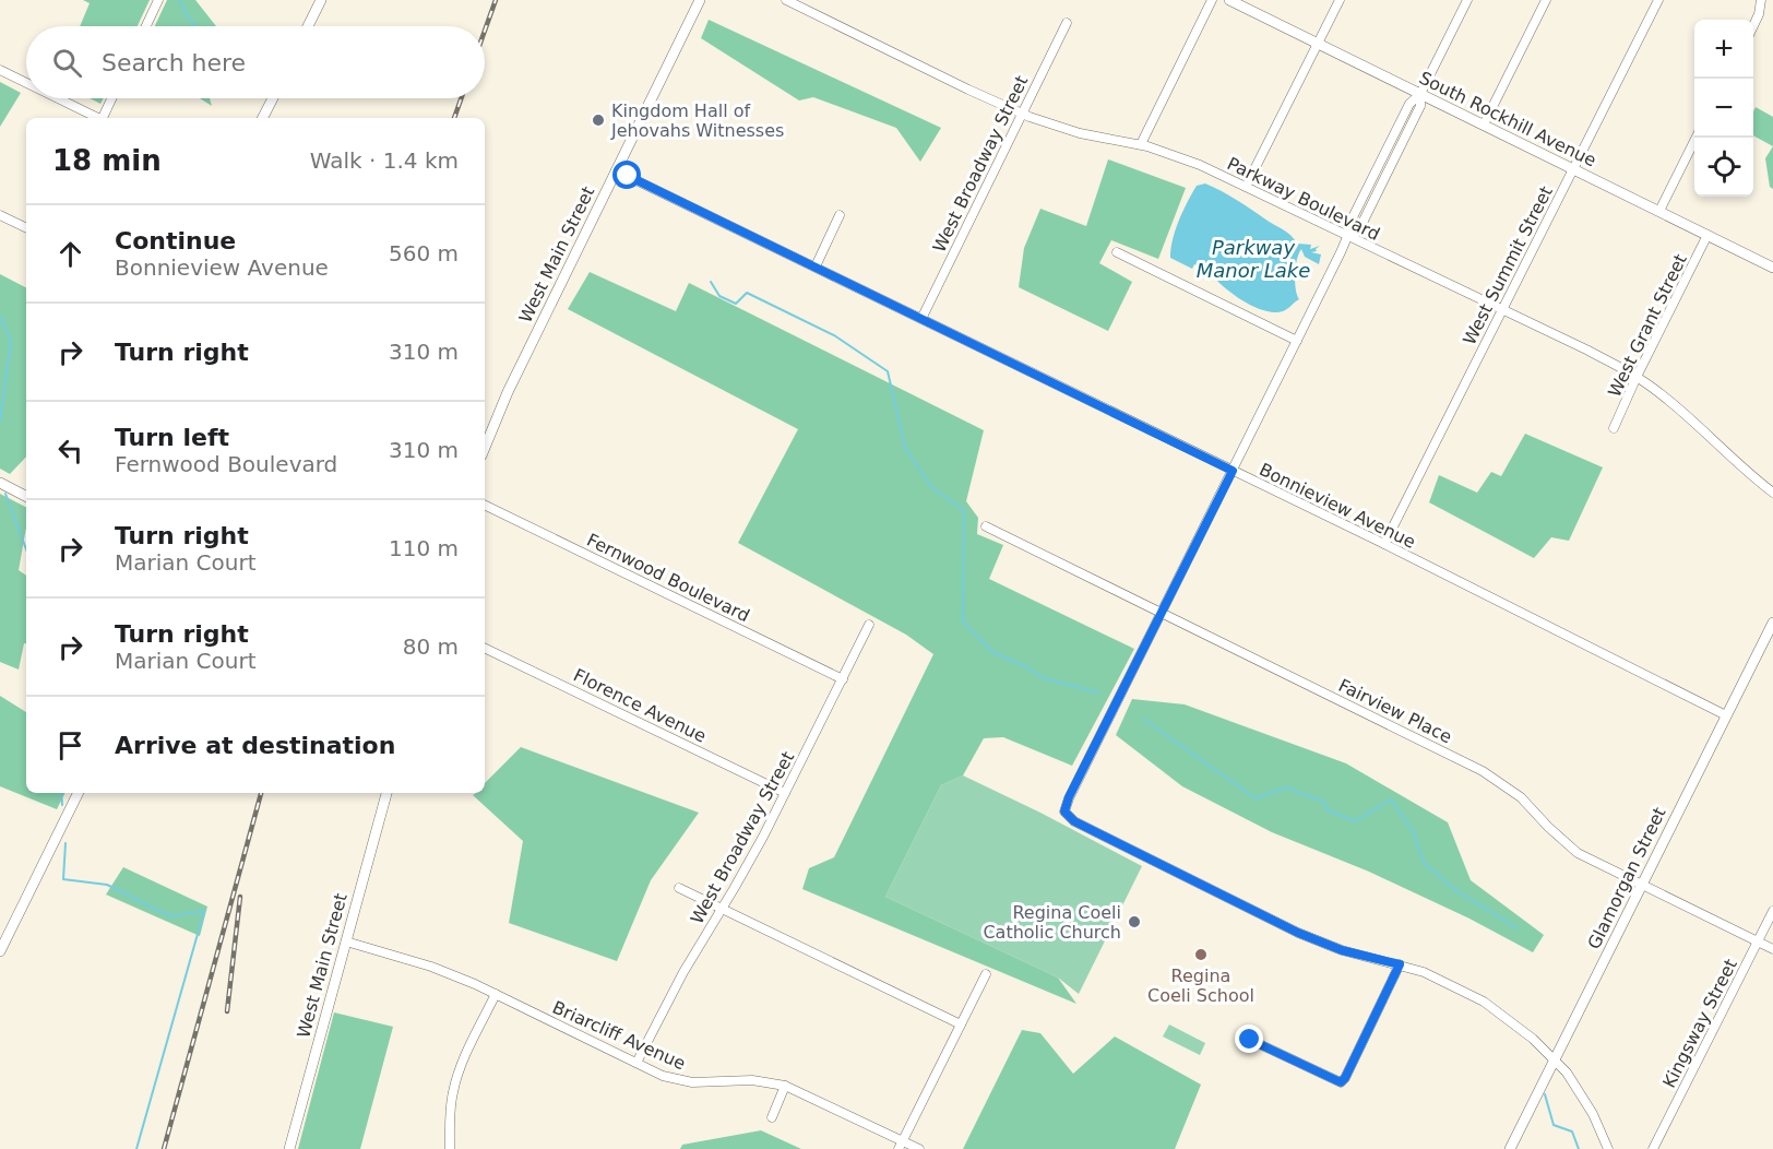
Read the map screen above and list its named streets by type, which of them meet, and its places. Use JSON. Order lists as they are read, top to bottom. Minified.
{"streets":{"street":["South Rockhill Avenue","West Broadway Street","Parkway Boulevard","West Main Street","West Summit Street","West Grant Street","Bonnieview Avenue","Fernwood Boulevard","Florence Avenue","Fairview Place","Glamorgan Street","Kingsway Street","Briarcliff Avenue"]},"crossings":[["South Rockhill Avenue","West Summit Street"],["South Rockhill Avenue","West Grant Street"],["West Broadway Street","Parkway Boulevard"],["West Broadway Street","Bonnieview Avenue"],["West Broadway Street","Fernwood Boulevard"],["West Broadway Street","Florence Avenue"],["West Broadway Street","Briarcliff Avenue"],["Parkway Boulevard","West Summit Street"],["Parkway Boulevard","West Grant Street"],["West Main Street","Bonnieview Avenue"],["West Main Street","Briarcliff Avenue"],["West Summit Street","Bonnieview Avenue"],["Bonnieview Avenue","Glamorgan Street"],["Fairview Place","Glamorgan Street"],["Fairview Place","Kingsway Street"]],"water":["Parkway Manor Lake"],"places":["Kingdom Hall of Jehovahs Witnesses","Regina Coeli Catholic Church","Regina Coeli School"],"page":{"map_buttons":["+","−"],"search":"Search here","heading":["18 min","Walk · 1.4 km"],"list":[["Continue","Bonnieview Avenue","560 m"],["Turn right","310 m"],["Turn left","Fernwood Boulevard","310 m"],["Turn right","Marian Court","110 m"],["Turn right","Marian Court","80 m"],"Arrive at destination"]}}
